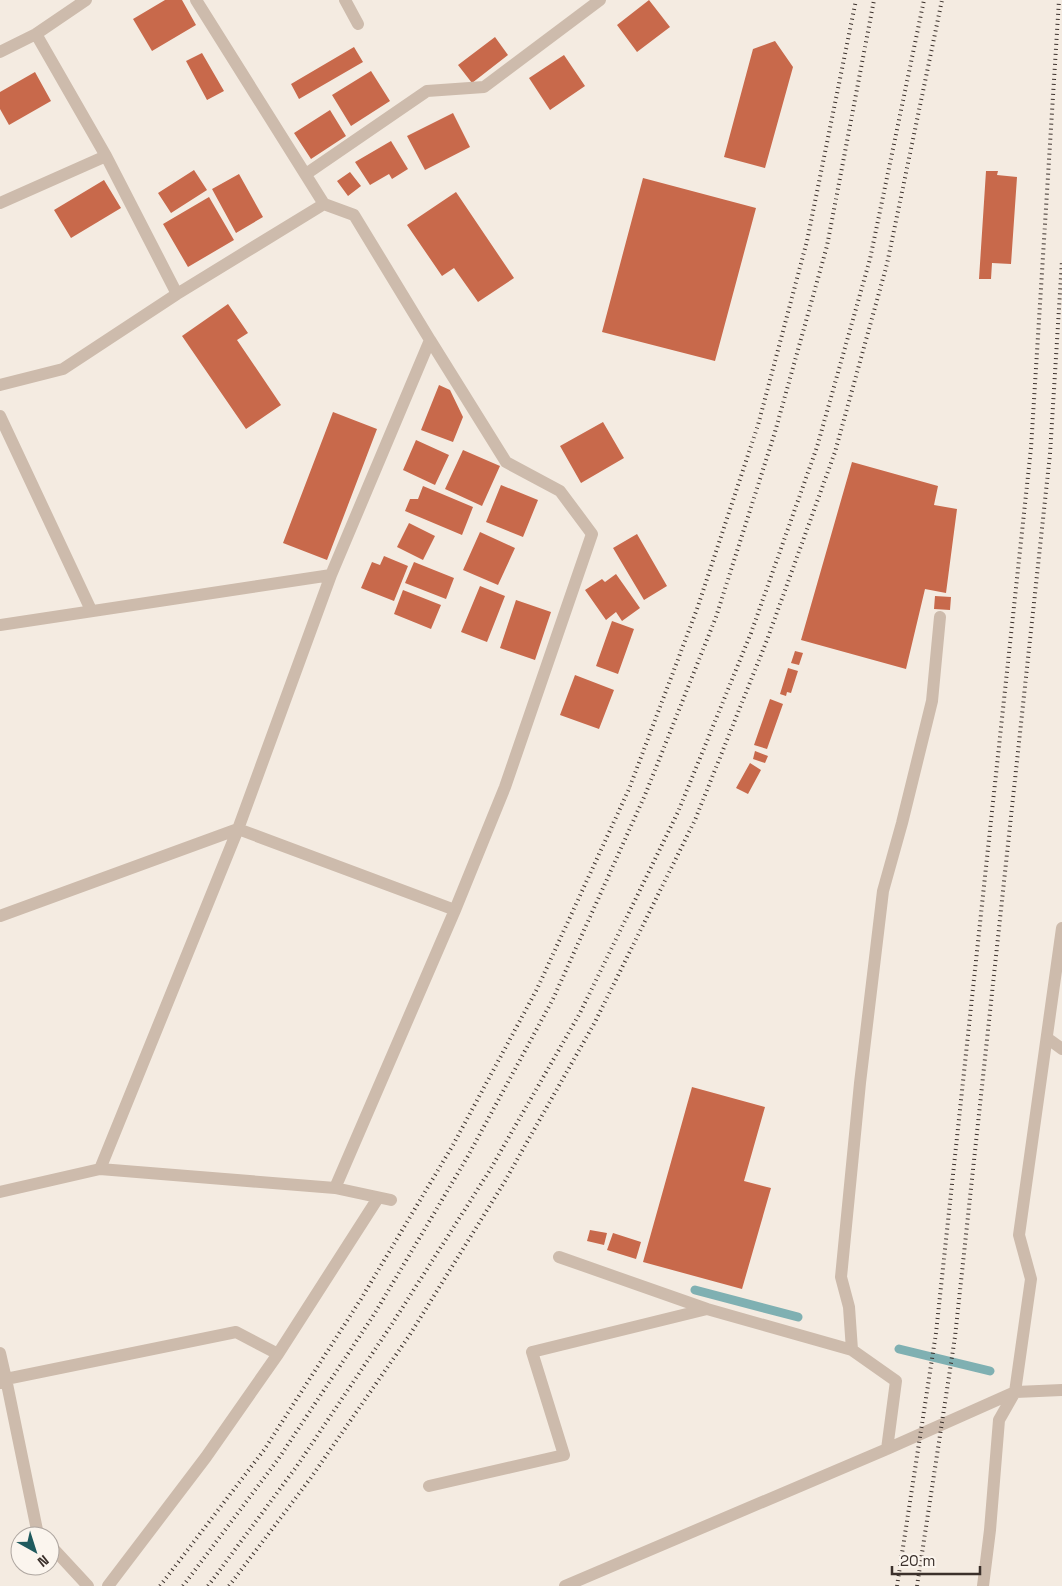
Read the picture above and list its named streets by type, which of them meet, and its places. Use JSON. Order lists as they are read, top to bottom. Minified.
{"scale_bar":"20 m","north":"bottom right"}
